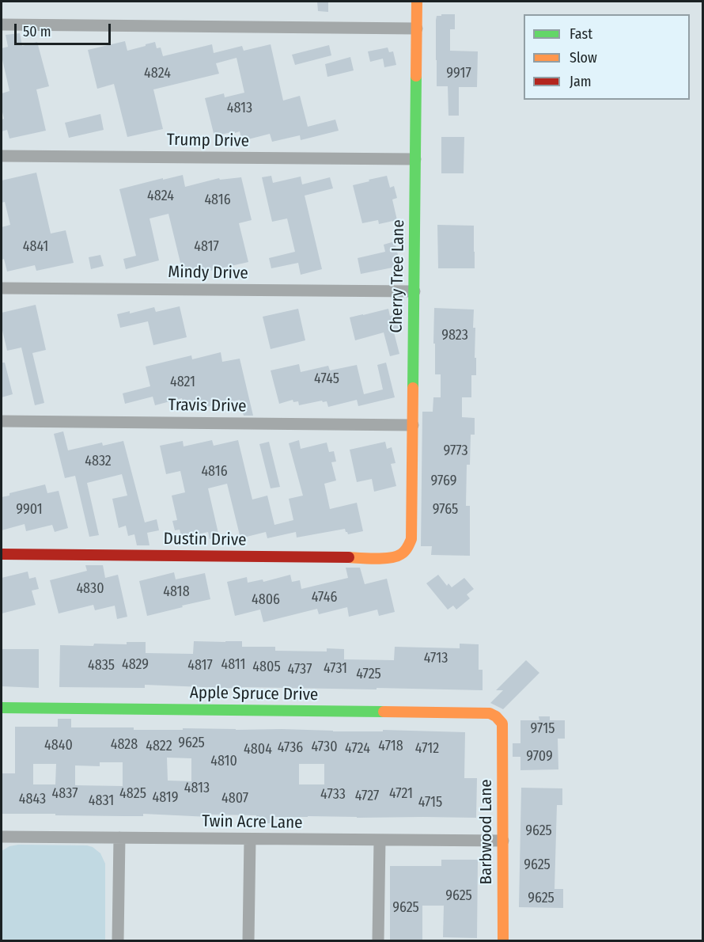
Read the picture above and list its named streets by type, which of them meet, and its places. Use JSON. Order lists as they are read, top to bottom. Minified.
{"streets":{"street":["Trump Drive","Mindy Drive","Cherry Tree Lane","Travis Drive","Dustin Drive","Apple Spruce Drive","Twin Acre Lane","Barbwood Lane"]},"crossings":[["Trump Drive","Cherry Tree Lane"],["Mindy Drive","Cherry Tree Lane"],["Cherry Tree Lane","Travis Drive"],["Cherry Tree Lane","Dustin Drive"],["Apple Spruce Drive","Barbwood Lane"],["Twin Acre Lane","Barbwood Lane"]],"house_numbers":["4824","9917","4813","4824","4816","4841","4817","9823","4745","4821","9773","4832","4816","9769","9901","9765","4830","4818","4746","4806","4713","4829","4811","4835","4817","4805","4731","4737","4725","9715","9625","4828","4840","4822","4718","4730","4736","4724","4712","4804","9709","4810","4813","4837","4825","4721","4733","4727","4819","4807","4843","4831","4715","9625","9625","9625","9625","9625"],"legend":["Fast","Slow","Jam"],"scale_bar":"50 m"}
